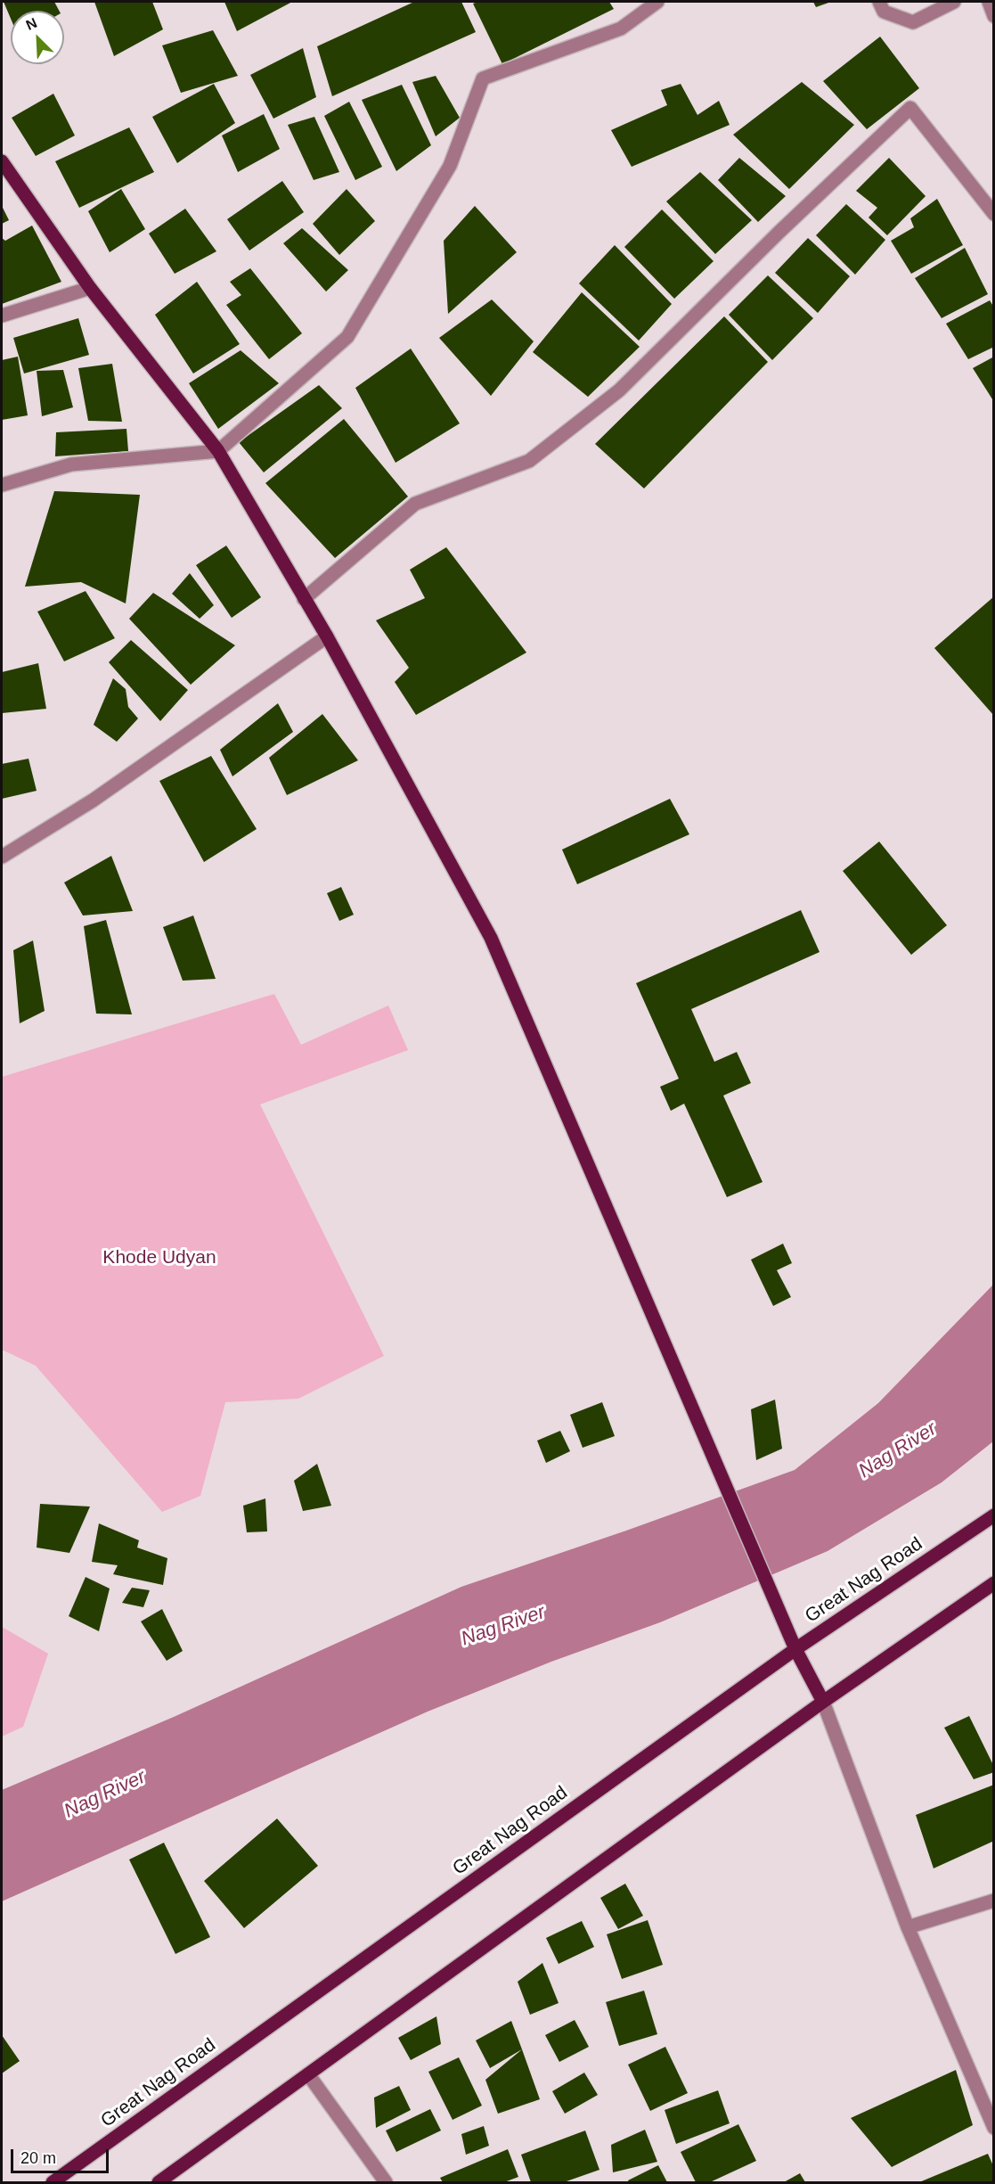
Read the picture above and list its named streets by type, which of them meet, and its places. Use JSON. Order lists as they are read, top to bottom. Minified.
{"streets":{"main road":["Great Nag Road"]},"water":["Nag River"],"parks":["Khode Udyan"],"scale_bar":"20 m","north":"top left"}
